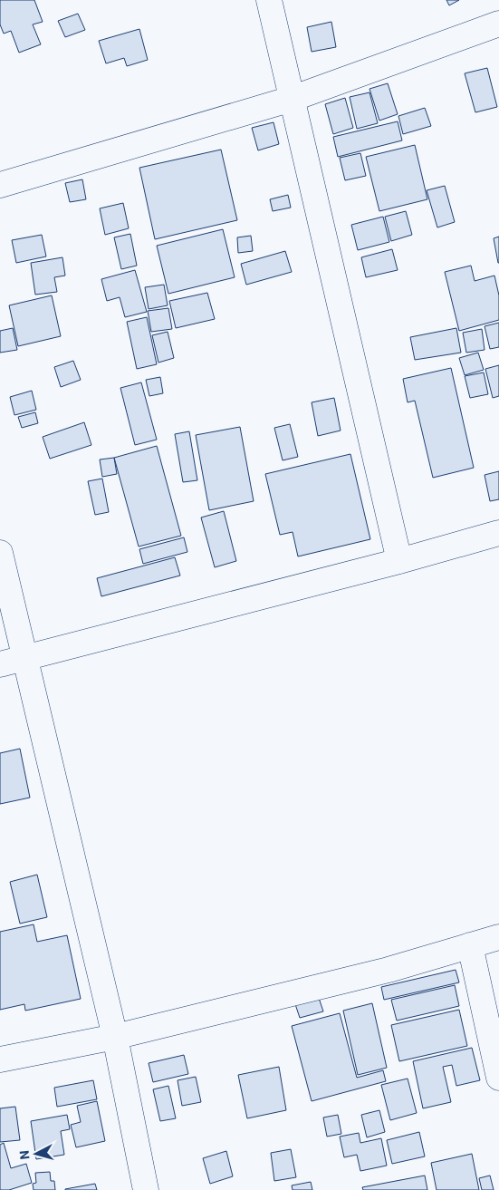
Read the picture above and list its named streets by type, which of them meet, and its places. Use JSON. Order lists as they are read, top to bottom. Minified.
{"north":"left"}
